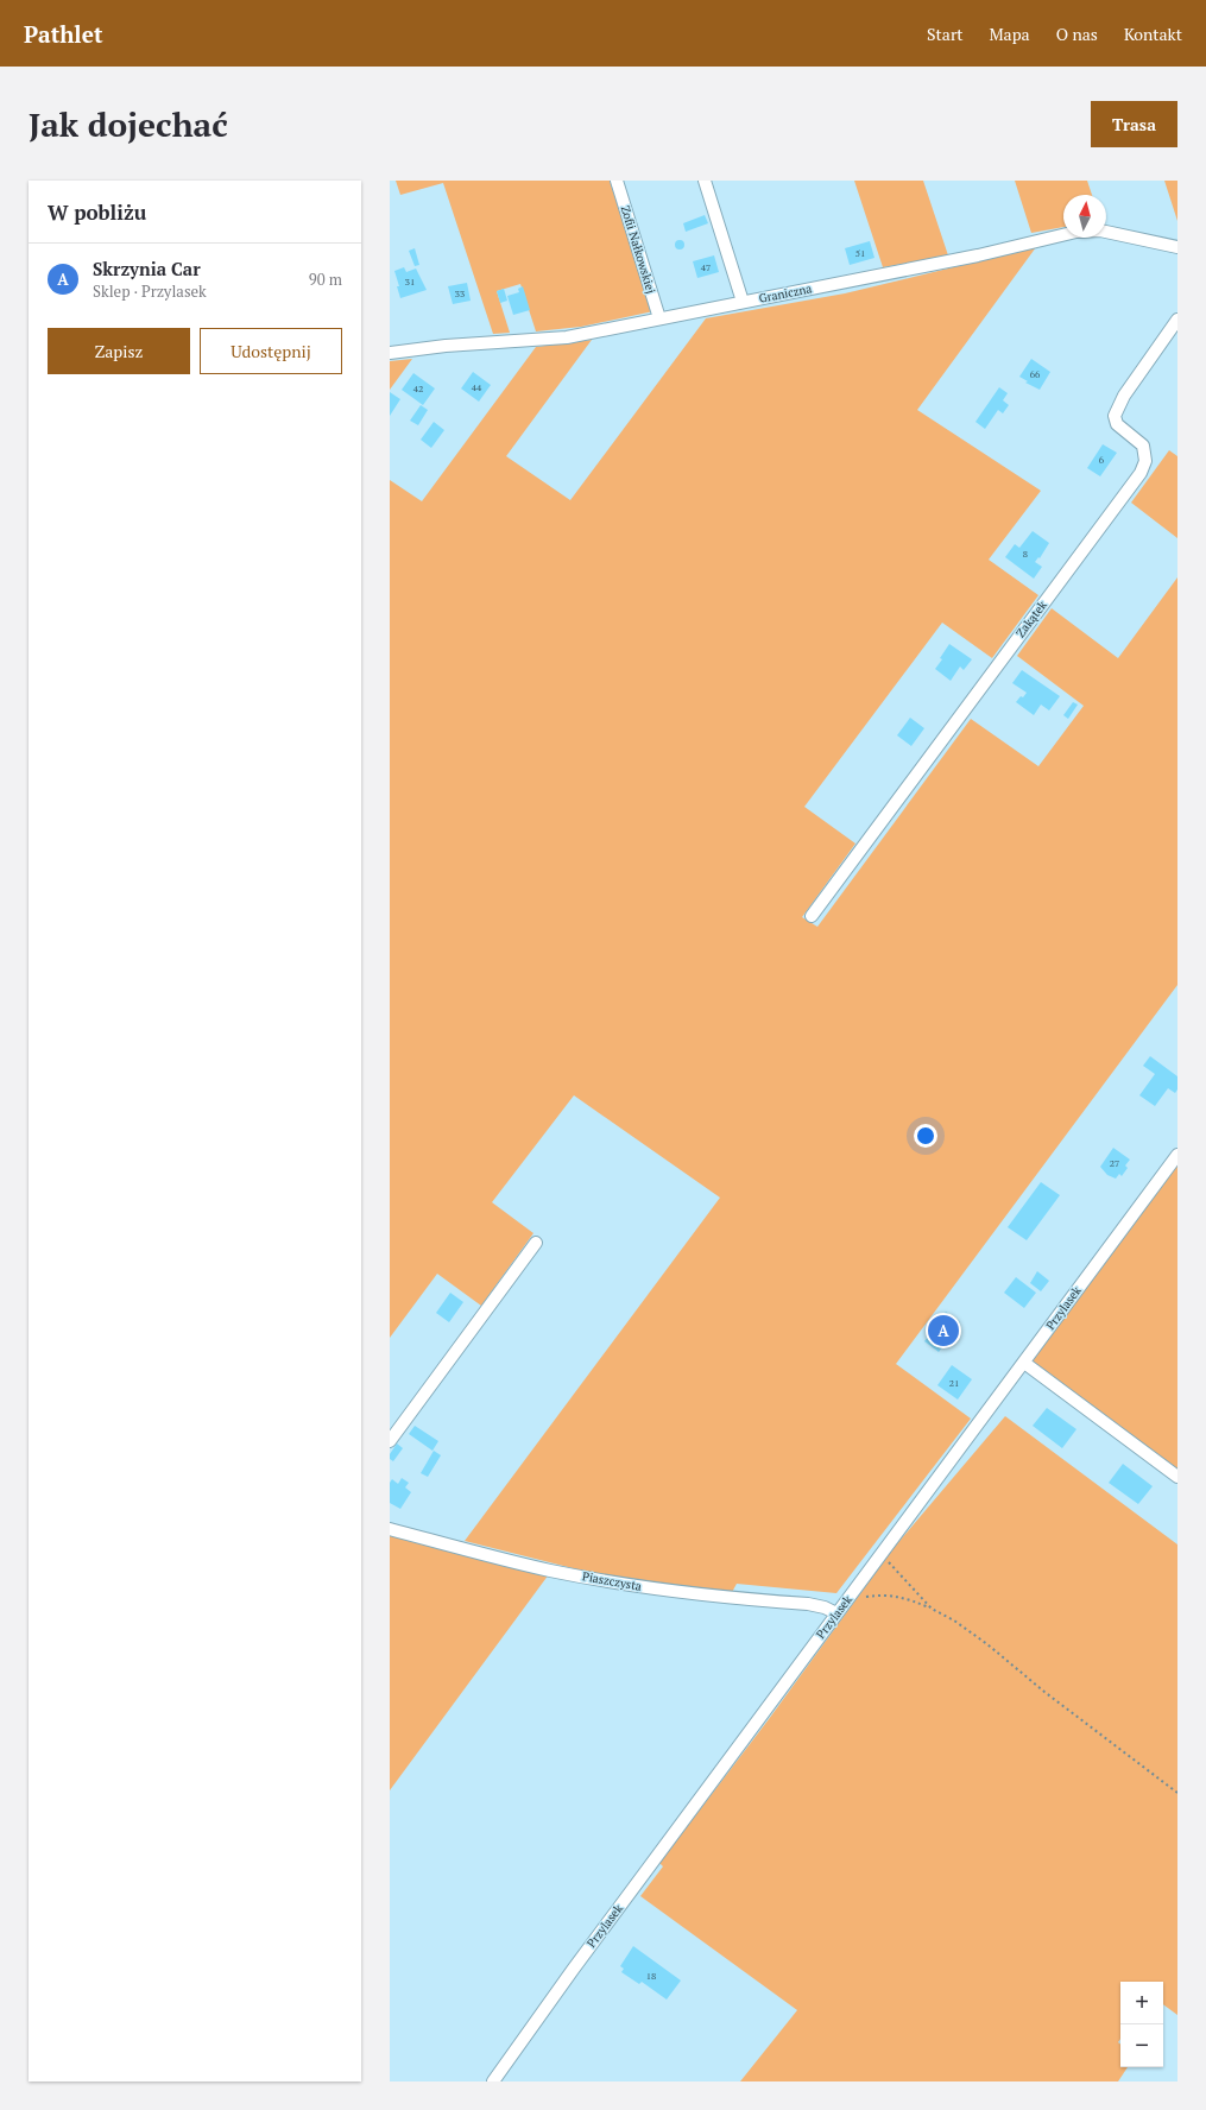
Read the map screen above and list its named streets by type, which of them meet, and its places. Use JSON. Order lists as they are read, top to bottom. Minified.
{"streets":{"street":["Zofii Nałkowskiej","Graniczna","Zakątek","Przylasek","Piaszczysta"]},"crossings":[["Zofii Nałkowskiej","Graniczna"],["Przylasek","Piaszczysta"]],"house_numbers":["51","47","31","33","66","44","42","6","8","27","21","18"],"north":"top","page":{"header":"Pathlet","nav":["Start","Mapa","O nas","Kontakt"],"buttons":["Trasa",["Zapisz","Udostępnij"]],"title":"Jak dojechać","heading":"W pobliżu","list":[{"mark":"A","name":"Skrzynia Car","note":"Sklep · Przylasek","value":"90 m"}],"pins":"A","map_buttons":["+","−"]}}
